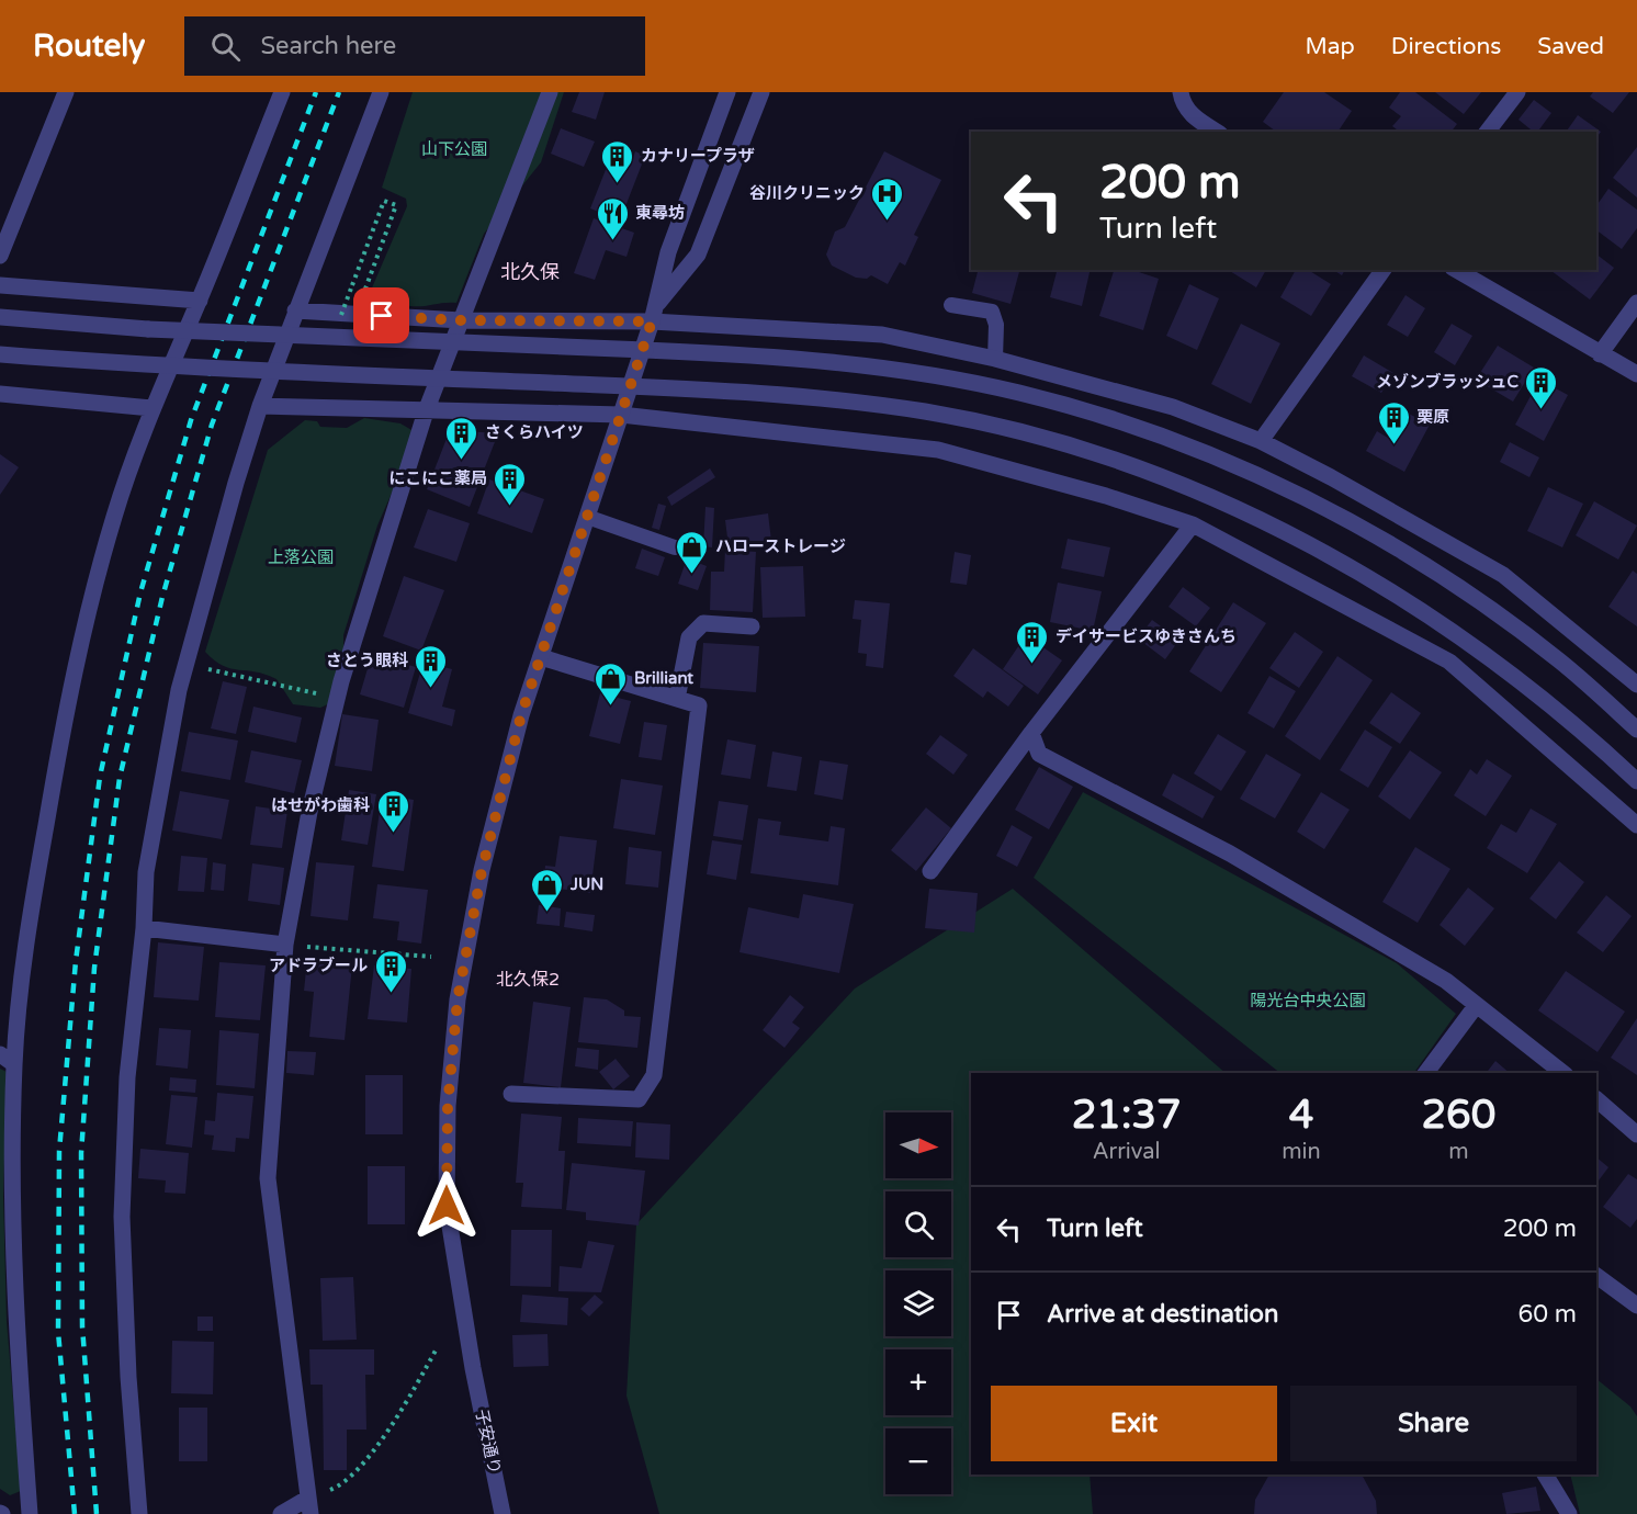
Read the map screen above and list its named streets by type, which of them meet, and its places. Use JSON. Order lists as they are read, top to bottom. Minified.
{"streets":{"street":["子安通り"]},"districts":["北久保","北久保2"],"parks":["山下公園","上落公園","陽光台中央公園"],"places":{"building":["カナリープラザ","メゾンブラッシュC","栗原","さくらハイツ","にこにこ薬局","デイサービスゆきさんち","さとう眼科","はせがわ歯科","アドラブール"],"hospital":["谷川クリニック"],"restaurant":["東尋坊"],"shop":["ハローストレージ","Brilliant","JUN"]},"north":"right","page":{"header":"Routely","search":"Search here","nav":["Map","Directions","Saved"],"turn":["200 m","Turn left"],"eta":["21:37","Arrival","4","min","260","m"],"map_buttons":["+","−"],"list":[{"name":"Turn left","value":"200 m"},{"name":"Arrive at destination","value":"60 m"}],"buttons":["Exit","Share"]}}
